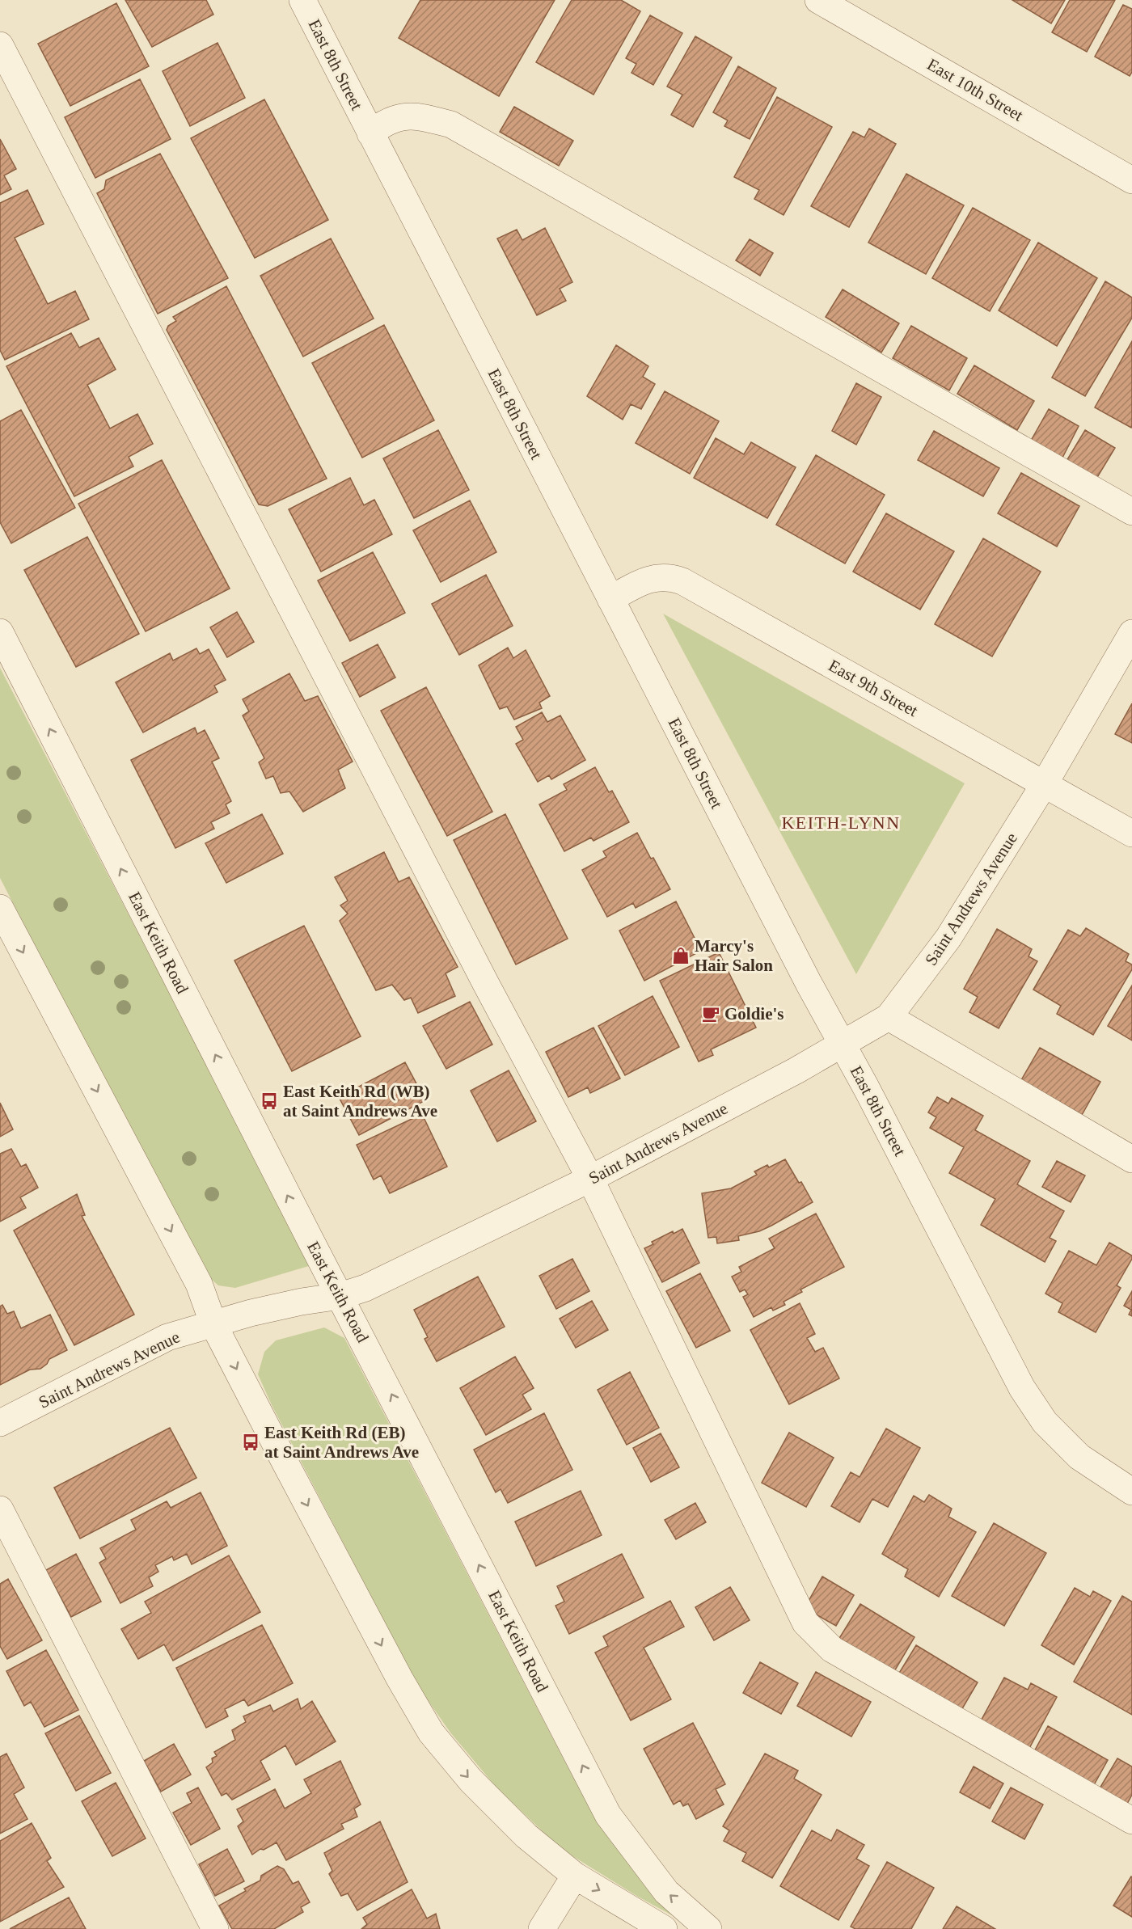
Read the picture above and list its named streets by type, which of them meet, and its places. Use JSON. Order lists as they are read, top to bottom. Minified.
{"streets":{"street":["East 8th Street","East 10th Street","East 9th Street","Saint Andrews Avenue","East Keith Road"]},"crossings":[["East 8th Street","East 9th Street"],["East 8th Street","Saint Andrews Avenue"],["East 9th Street","Saint Andrews Avenue"],["Saint Andrews Avenue","East Keith Road"]],"districts":["KEITH-LYNN"],"places":{"shop":["Marcy's Hair Salon"],"cafe":["Goldie's"],"bus stop":["East Keith Rd (WB) at Saint Andrews Ave","East Keith Rd (EB) at Saint Andrews Ave"]}}
